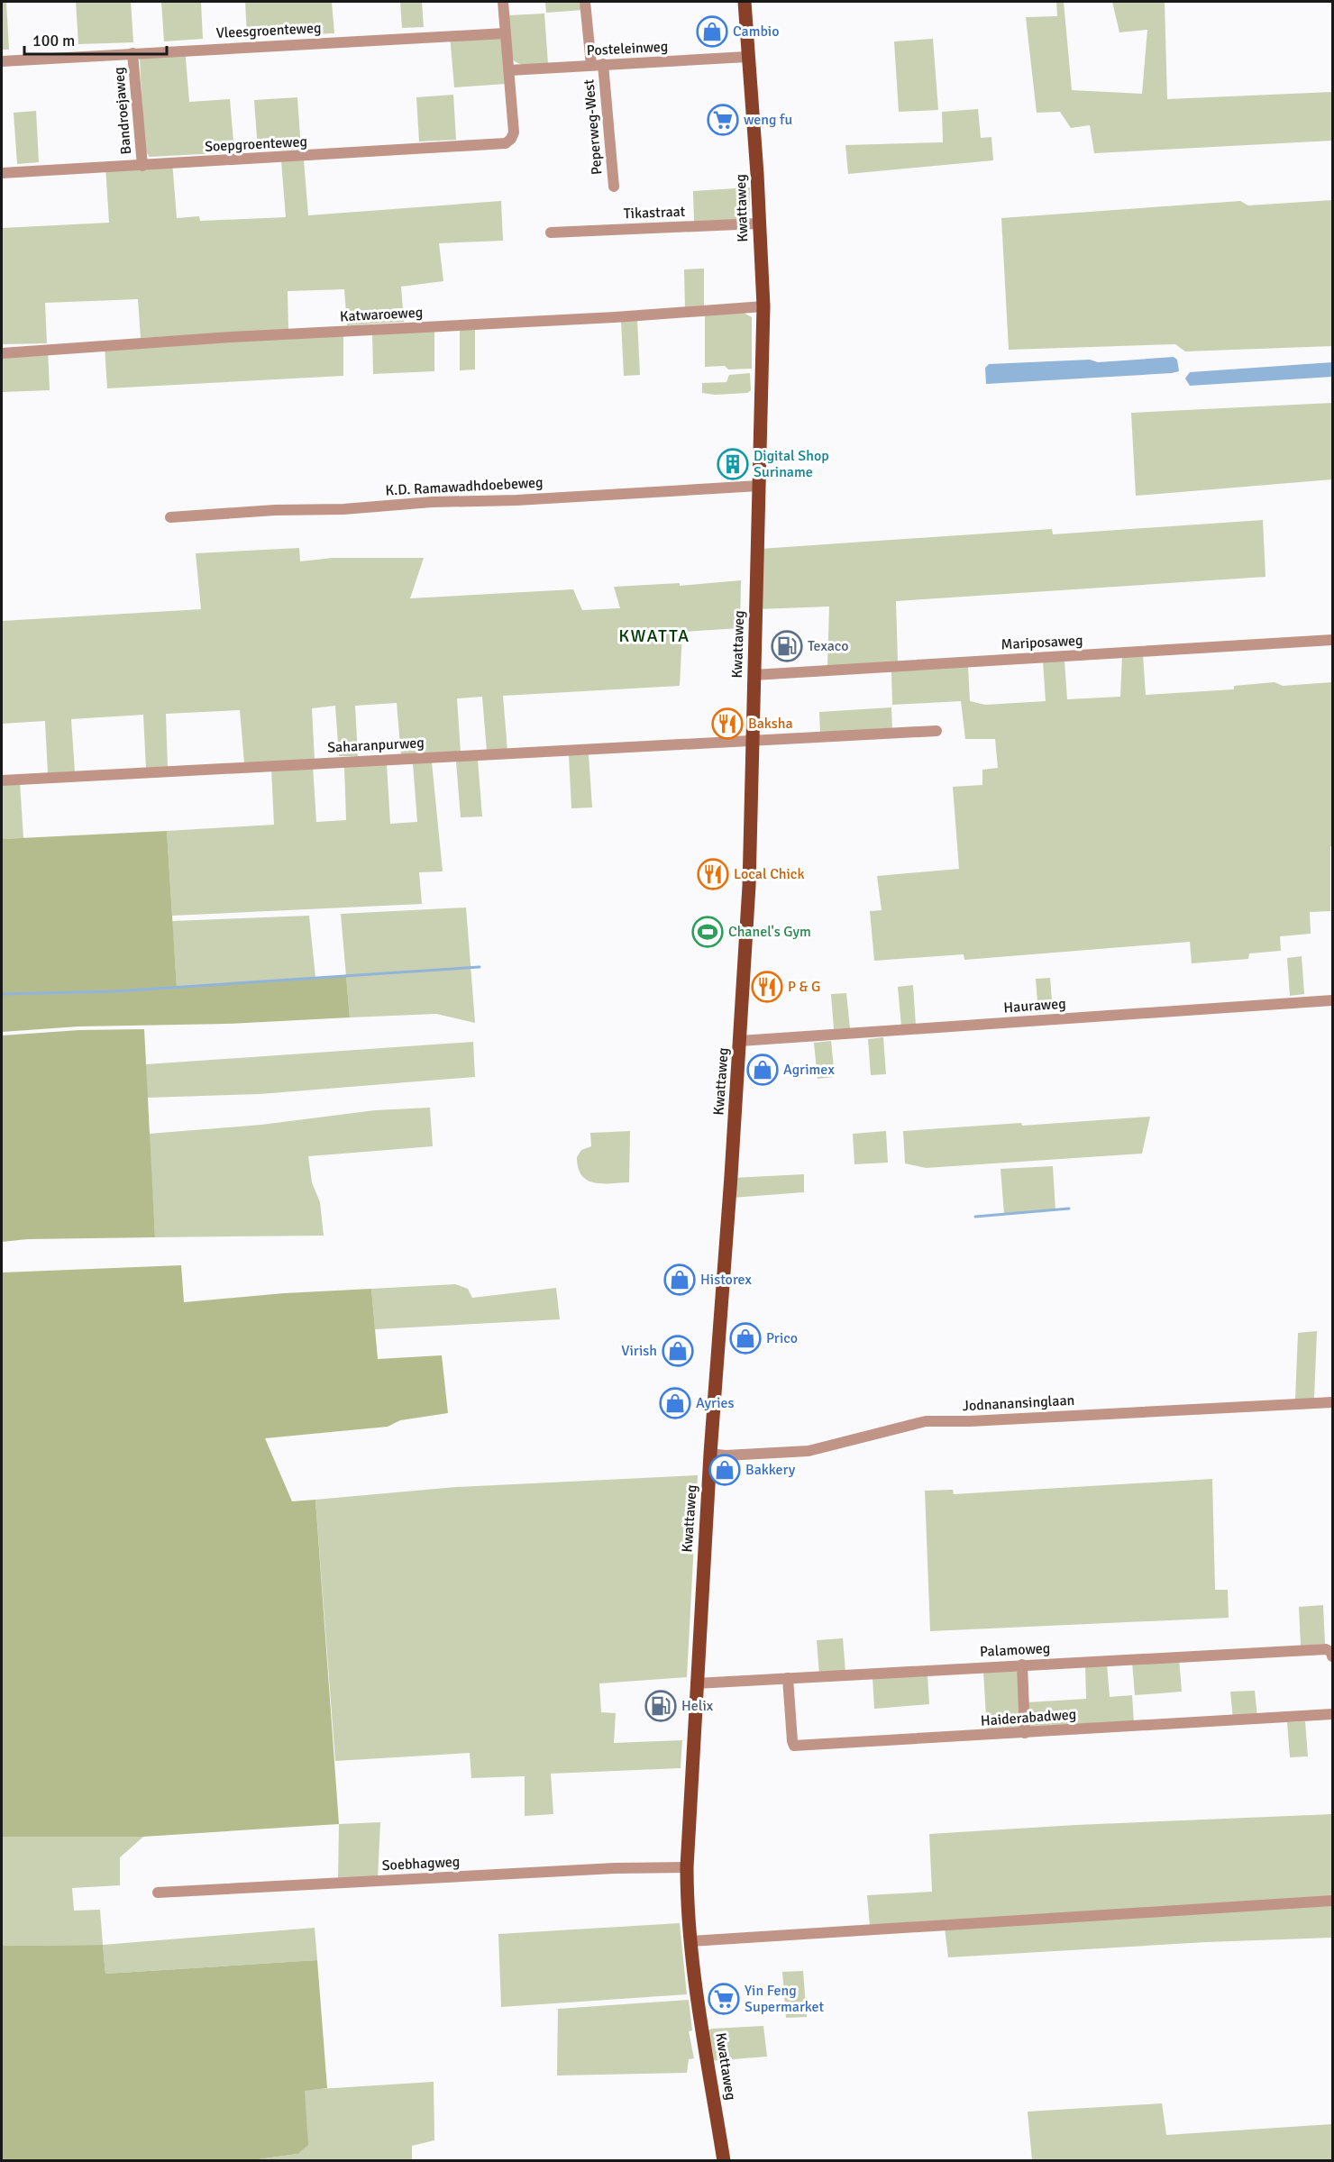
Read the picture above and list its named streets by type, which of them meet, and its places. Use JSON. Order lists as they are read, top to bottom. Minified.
{"streets":{"main road":["Kwattaweg"],"street":["Vleesgroenteweg","Posteleinweg","Bandroejaweg","Peperweg-West","Soepgroenteweg","Tikastraat","Katwaroeweg","K.D. Ramawadhdoebeweg","Mariposaweg","Saharanpurweg","Hauraweg","Jodnanansinglaan","Palamoweg","Haiderabadweg","Soebhagweg"]},"crossings":[["Vleesgroenteweg","Bandroejaweg"],["Posteleinweg","Peperweg-West"],["Posteleinweg","Soepgroenteweg"],["Posteleinweg","Kwattaweg"],["Bandroejaweg","Soepgroenteweg"],["Kwattaweg","Tikastraat"],["Kwattaweg","Katwaroeweg"],["Kwattaweg","K.D. Ramawadhdoebeweg"],["Kwattaweg","Mariposaweg"],["Kwattaweg","Saharanpurweg"],["Kwattaweg","Hauraweg"],["Kwattaweg","Jodnanansinglaan"],["Kwattaweg","Palamoweg"],["Kwattaweg","Soebhagweg"],["Palamoweg","Haiderabadweg"]],"districts":["KWATTA"],"places":{"shop":["Cambio","Agrimex","Historex","Prico","Virish","Ayries","Bakkery"],"supermarket":["weng fu","Yin Feng Supermarket"],"building":["Digital Shop Suriname"],"fuel station":["Texaco","Helix"],"restaurant":["Baksha","Local Chick","P & G"],"sports":["Chanel's Gym"]},"scale_bar":"100 m"}
